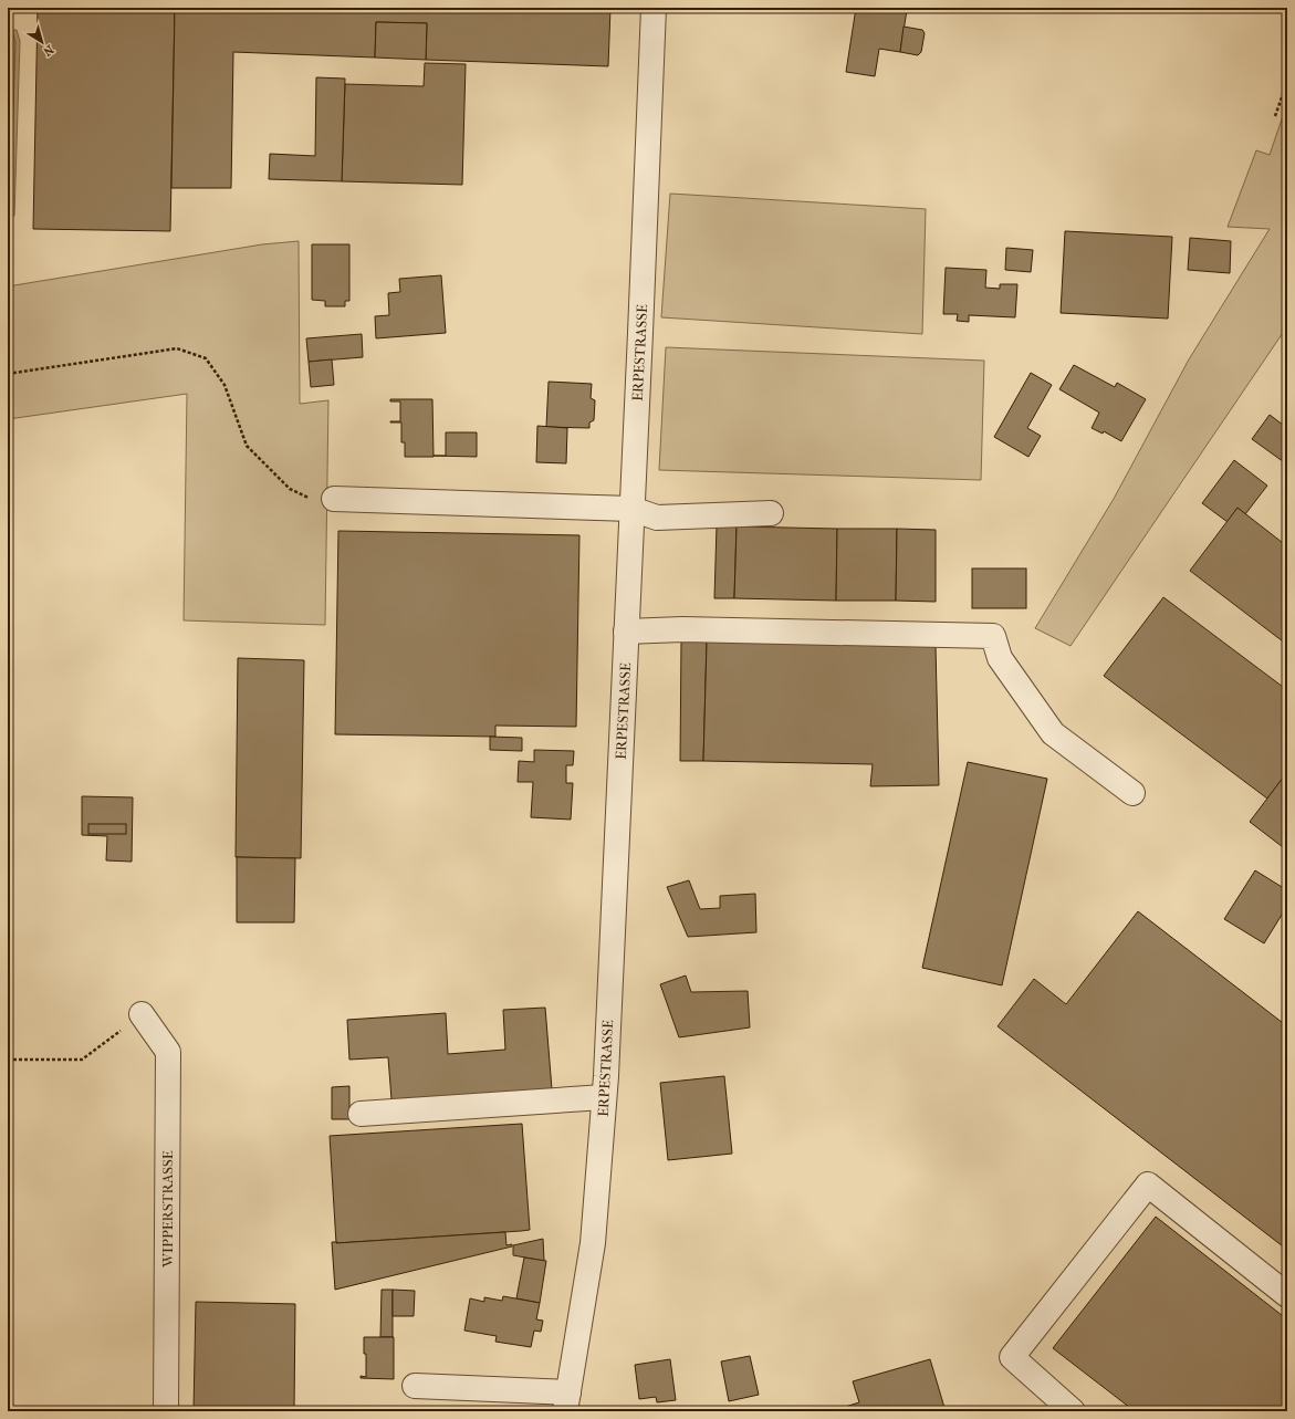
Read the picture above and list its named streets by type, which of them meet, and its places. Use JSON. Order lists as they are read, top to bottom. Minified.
{"streets":{"street":["ERPESTRASSE","WIPPERSTRASSE"]},"north":"bottom right"}
